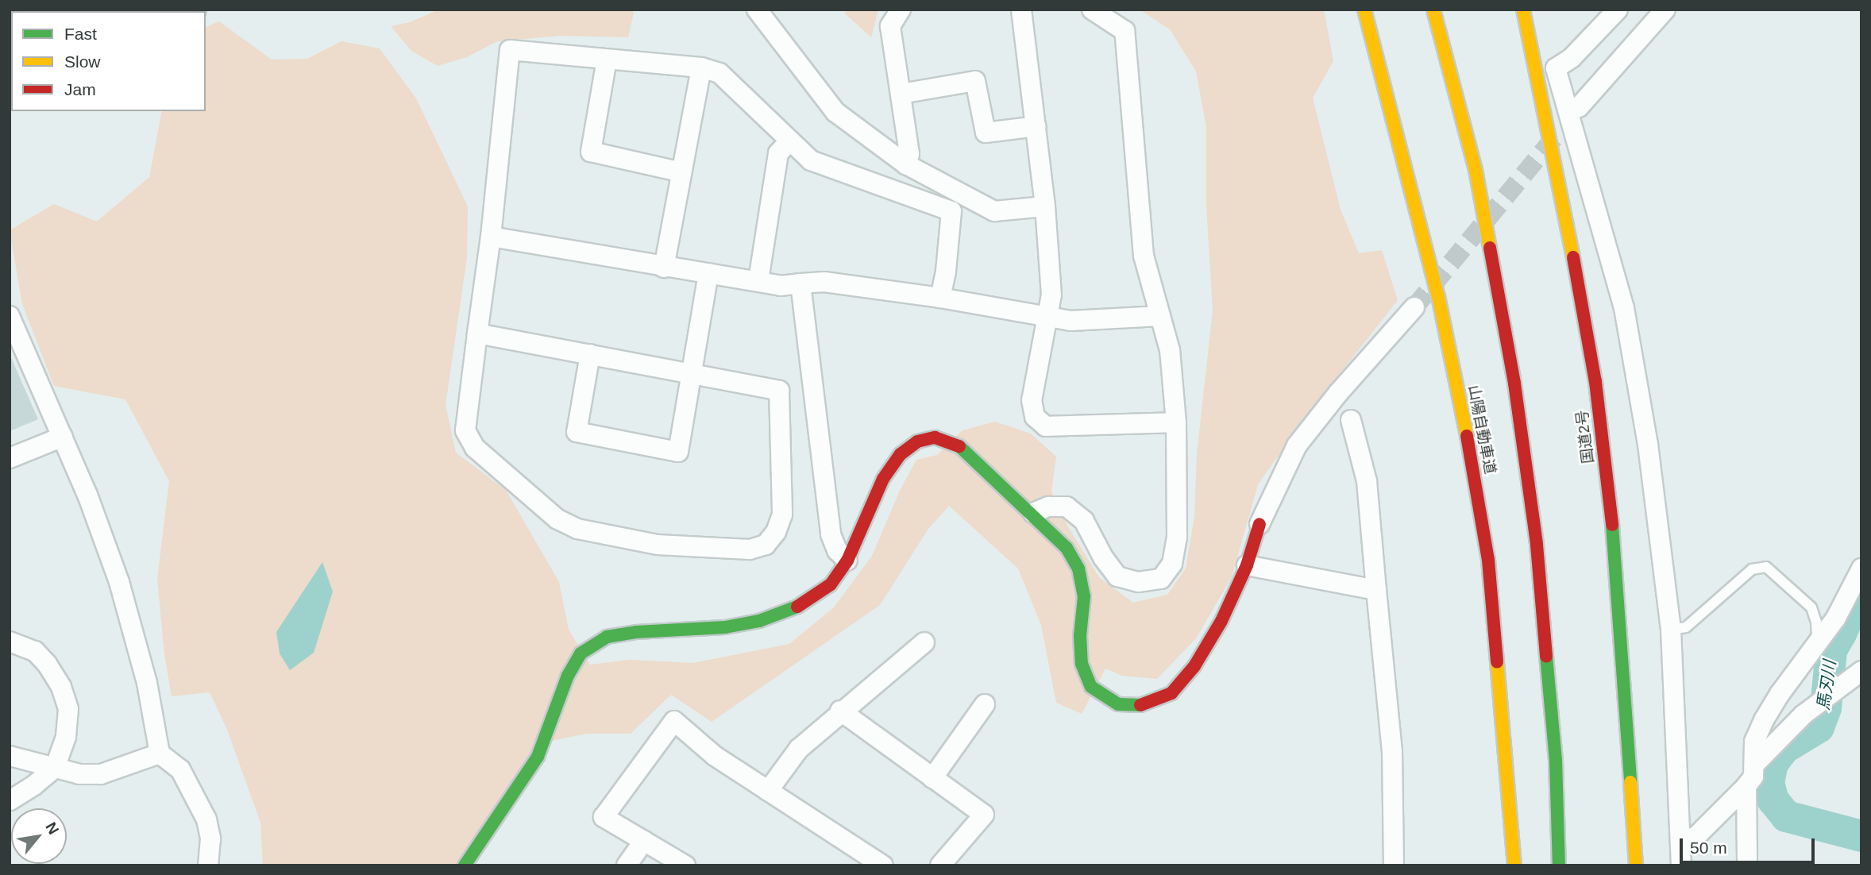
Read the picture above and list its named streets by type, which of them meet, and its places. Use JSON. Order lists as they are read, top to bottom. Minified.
{"streets":{"main road":["山陽自動車道","国道2号"]},"water":["馬刃川"],"legend":["Fast","Slow","Jam"],"scale_bar":"50 m","north":"top right"}
